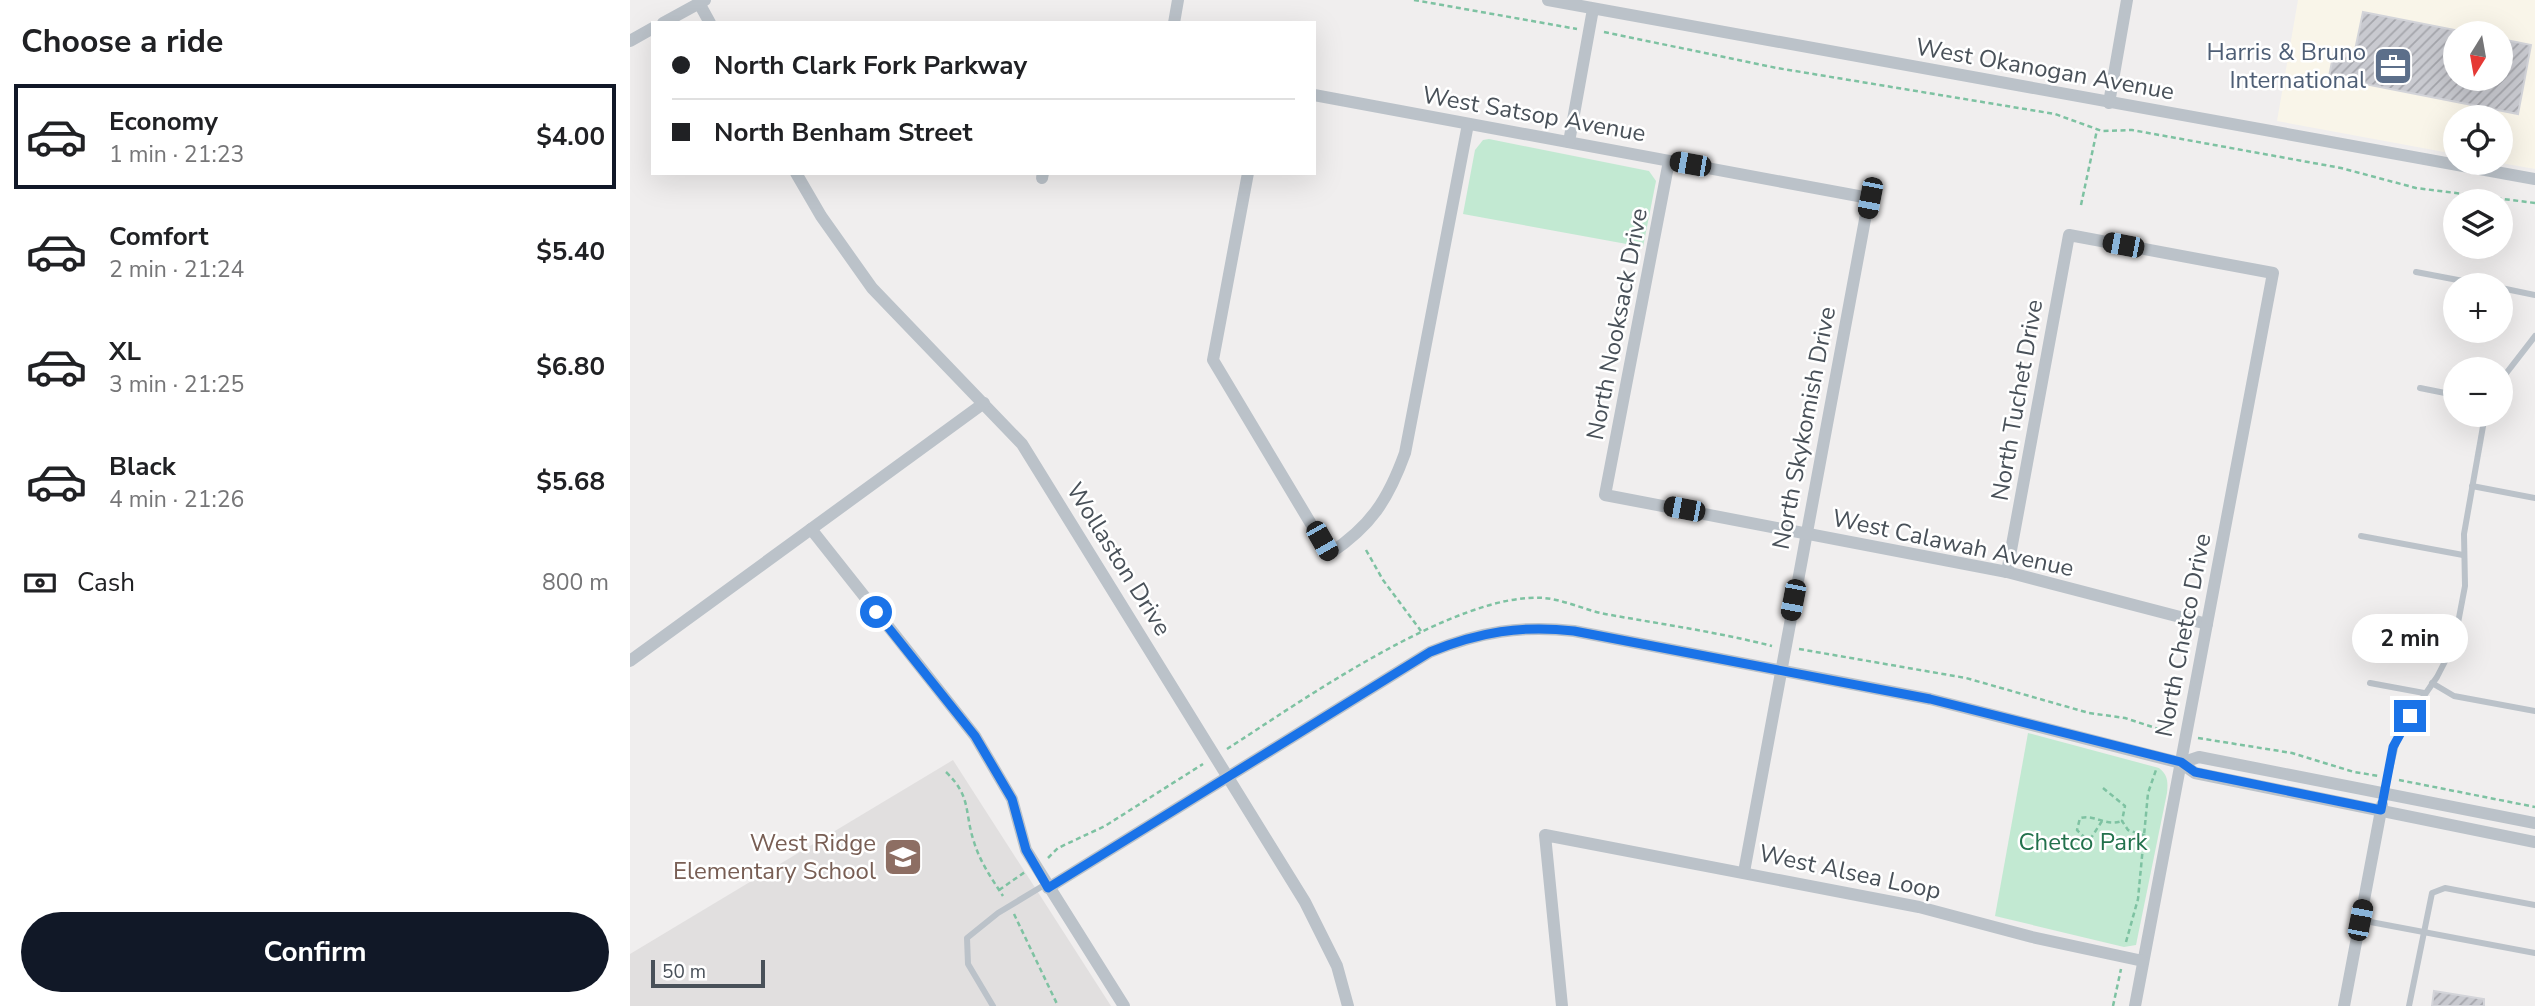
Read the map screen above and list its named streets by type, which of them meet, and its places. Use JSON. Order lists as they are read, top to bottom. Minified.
{"streets":{"street":["West Okanogan Avenue","West Satsop Avenue","North Nooksack Drive","North Tuchet Drive","North Skykomish Drive","West Calawah Avenue","Wollaston Drive","North Chetco Drive","West Alsea Loop"]},"crossings":[["West Satsop Avenue","North Nooksack Drive"],["West Satsop Avenue","North Skykomish Drive"],["North Nooksack Drive","West Calawah Avenue"],["North Tuchet Drive","West Calawah Avenue"],["North Tuchet Drive","North Chetco Drive"],["North Skykomish Drive","West Calawah Avenue"],["North Skykomish Drive","West Alsea Loop"],["West Calawah Avenue","North Chetco Drive"],["North Chetco Drive","West Alsea Loop"]],"parks":["Chetco Park"],"places":{"office":["Harris & Bruno International"],"school or university":["West Ridge Elementary School"]},"scale_bar":"50 m","north":"bottom","page":{"heading":"Choose a ride","map_buttons":["+","−"],"banner":["North Clark Fork Parkway","North Benham Street"],"list":[{"name":"Economy","note":"1 min · 21:23","value":"$4.00"},{"name":"Comfort","note":"2 min · 21:24","value":"$5.40"},{"name":"XL","note":"3 min · 21:25","value":"$6.80"},{"name":"Black","note":"4 min · 21:26","value":"$5.68"}],"pay":["Cash","800 m"],"bubble":"2 min","buttons":"Confirm","scale":"50 m"}}
